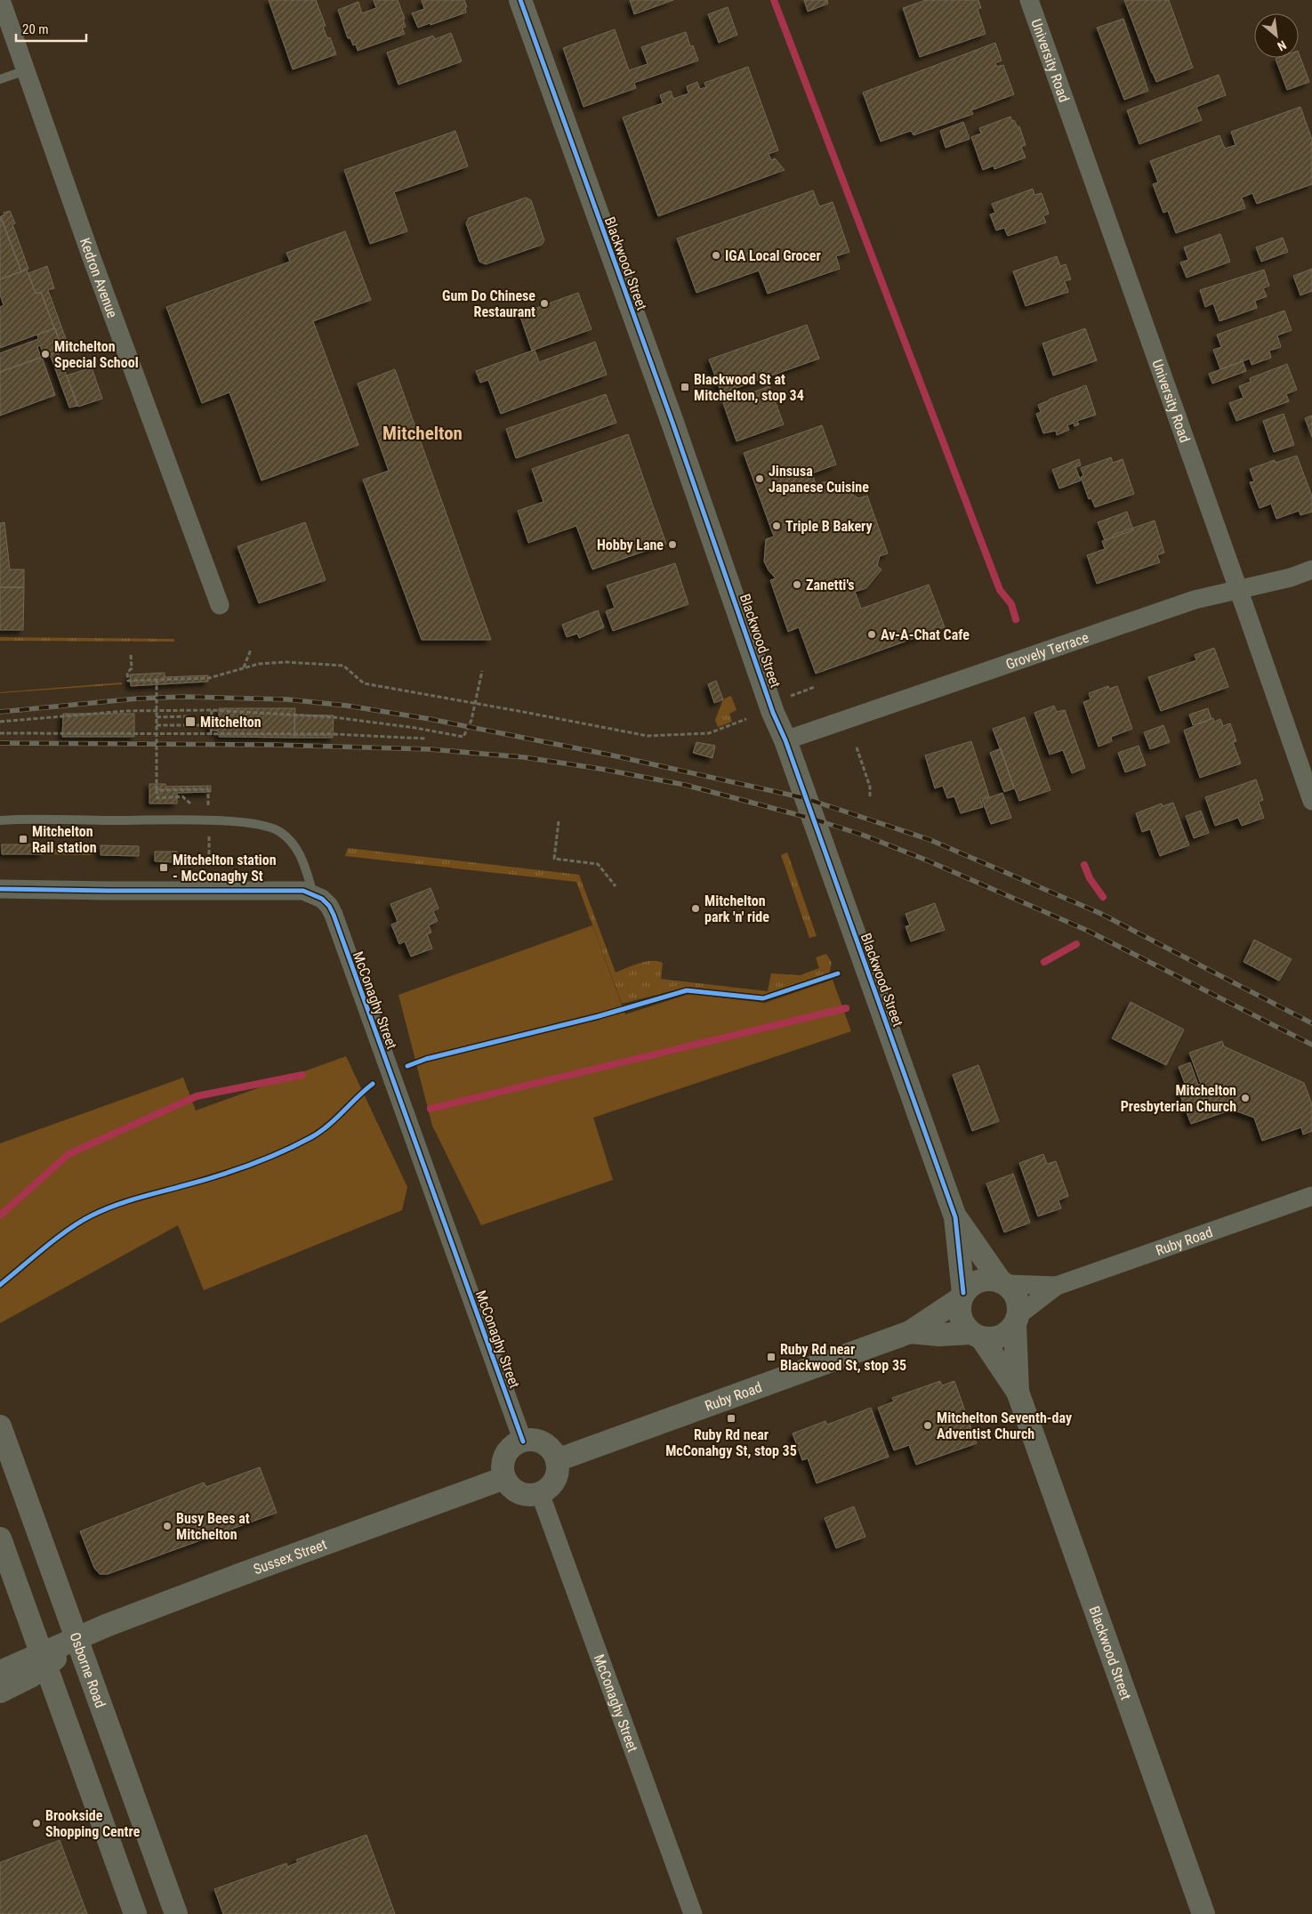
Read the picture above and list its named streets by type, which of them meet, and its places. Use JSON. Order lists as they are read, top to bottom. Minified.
{"streets":{"street":["University Road","Blackwood Street","Kedron Avenue","Grovely Terrace","McConaghy Street","Ruby Road","Sussex Street","Osborne Road"]},"crossings":[["University Road","Grovely Terrace"],["Blackwood Street","Grovely Terrace"],["Blackwood Street","Ruby Road"],["McConaghy Street","Ruby Road"],["McConaghy Street","Sussex Street"],["Ruby Road","Sussex Street"],["Sussex Street","Osborne Road"]],"districts":["Mitchelton"],"places":{"other":["IGA Local Grocer","Gum Do Chinese Restaurant","Mitchelton Special School","Jinsusa Japanese Cuisine","Triple B Bakery","Hobby Lane","Zanetti's","Av-A-Chat Cafe","Mitchelton park 'n' ride","Mitchelton Presbyterian Church","Mitchelton Seventh-day Adventist Church","Busy Bees at Mitchelton","Brookside Shopping Centre"],"transit":["Blackwood St at Mitchelton, stop 34","Mitchelton","Mitchelton Rail station","Mitchelton station - McConaghy St","Ruby Rd near Blackwood St, stop 35","Ruby Rd near McConahgy St, stop 35"]},"scale_bar":"20 m","north":"bottom right"}
